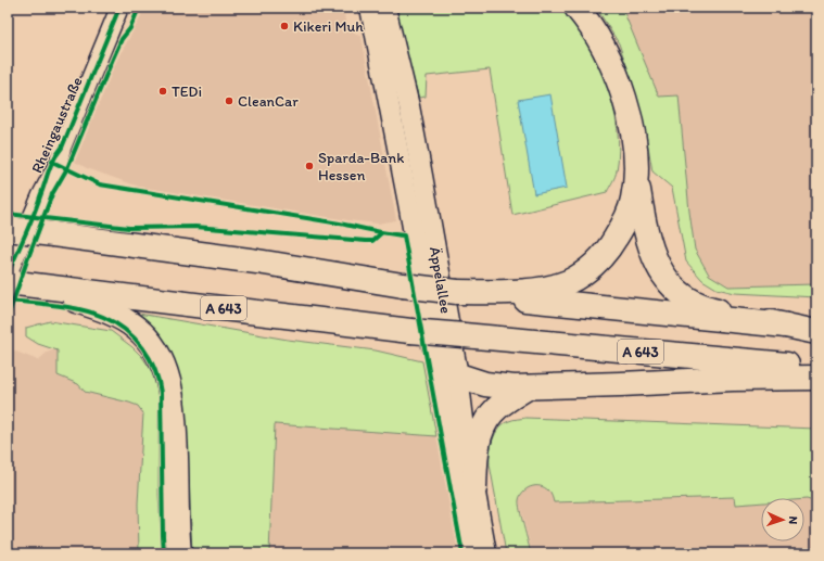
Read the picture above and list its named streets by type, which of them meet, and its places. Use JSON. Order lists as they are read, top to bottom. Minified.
{"streets":{"highway":["A 643"],"main road":["Äppelallee"],"street":["Rheingaustraße"]},"places":["Kikeri Muh","TEDi","CleanCar","Sparda-Bank Hessen"],"north":"right"}
